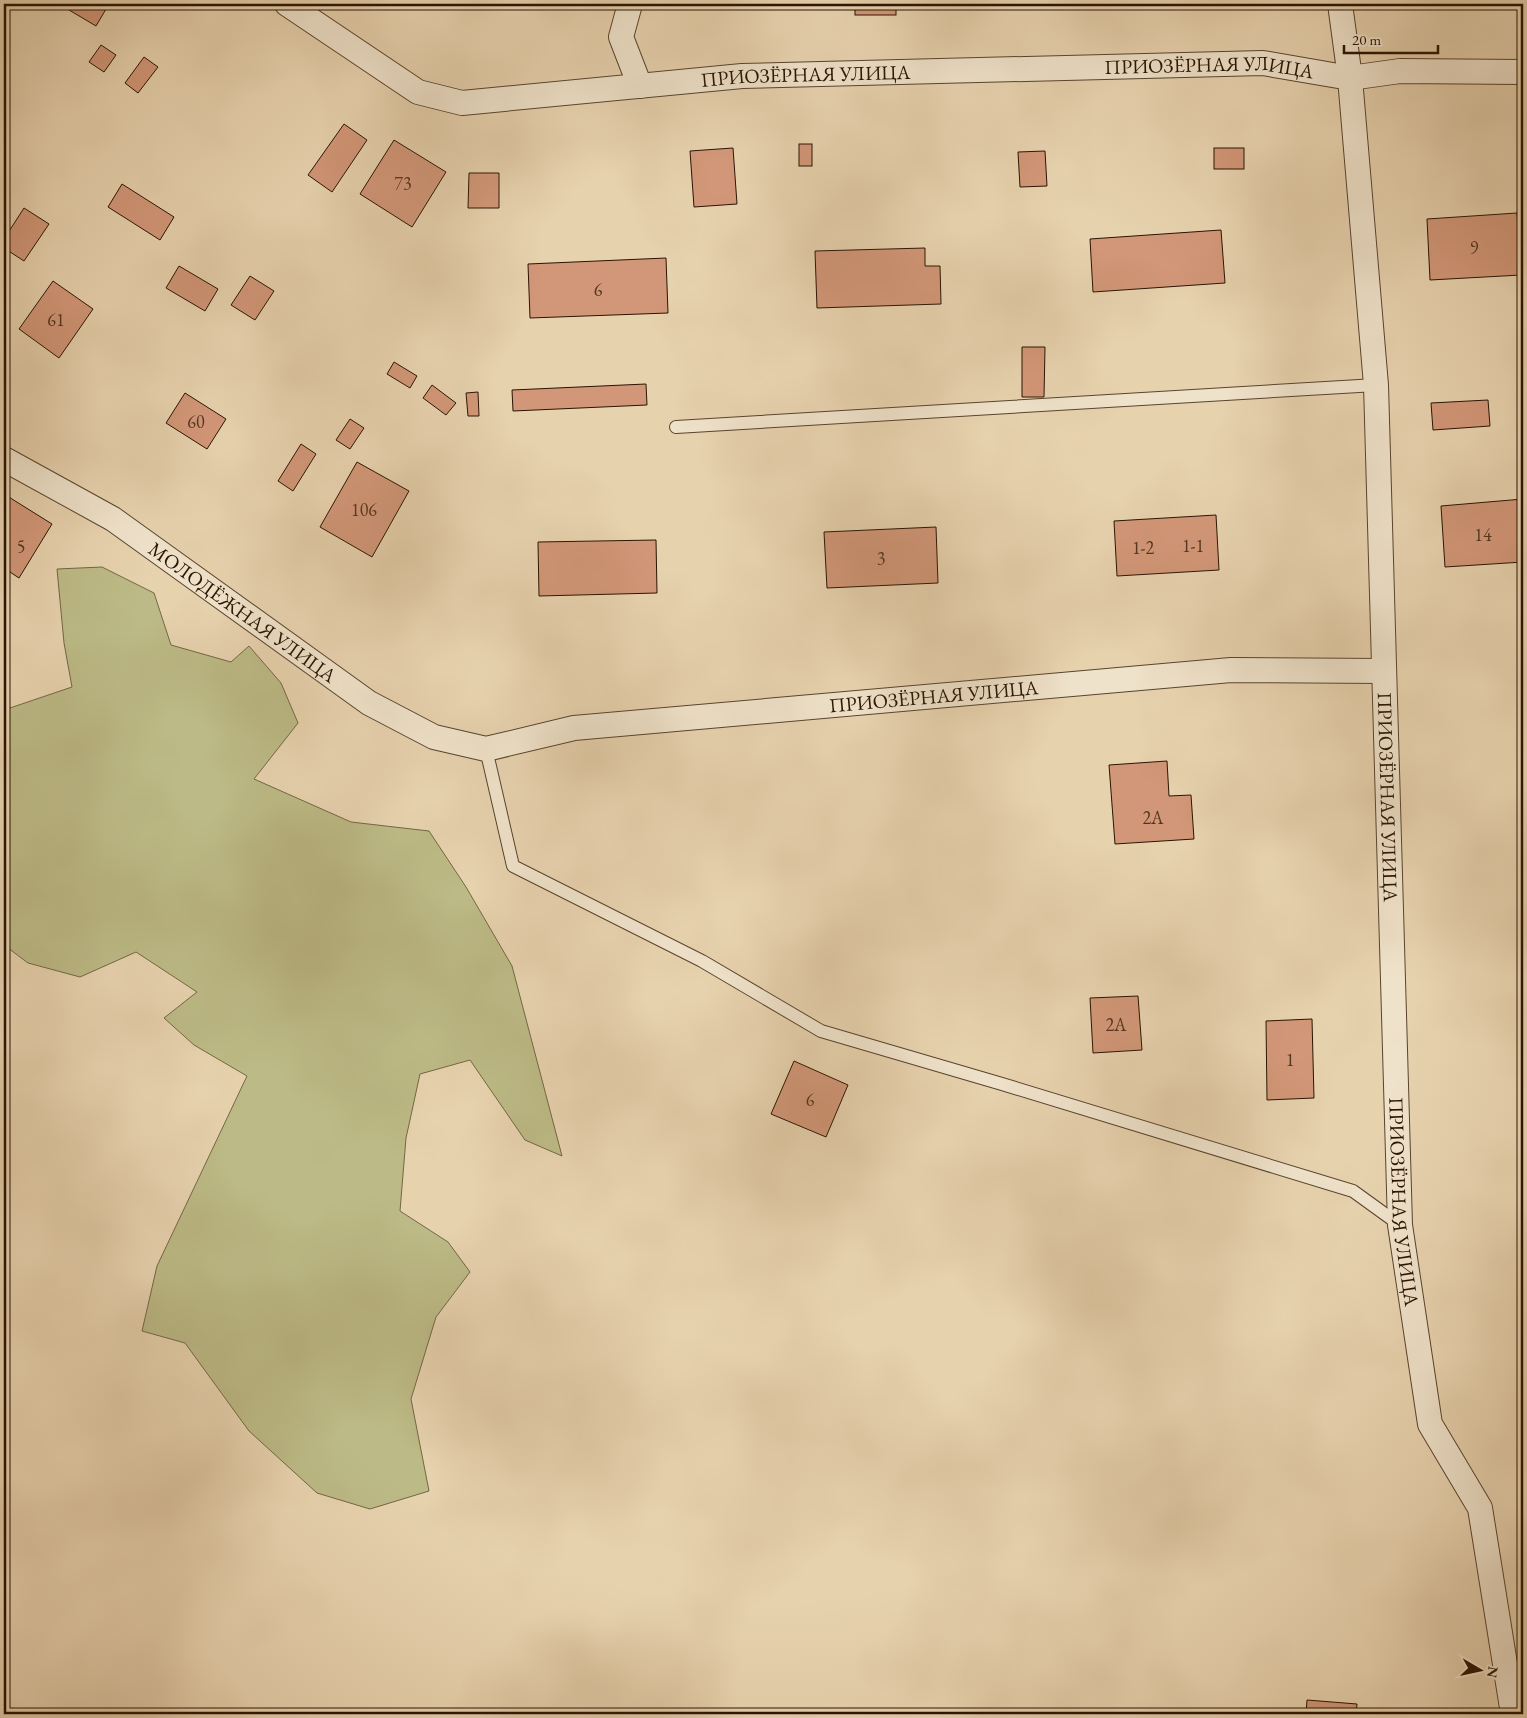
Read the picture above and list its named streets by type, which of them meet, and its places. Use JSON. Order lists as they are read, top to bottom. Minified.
{"streets":{"street":["ПРИОЗЁРНАЯ УЛИЦА","МОЛОДЁЖНАЯ УЛИЦА"]},"crossings":[["ПРИОЗЁРНАЯ УЛИЦА","МОЛОДЁЖНАЯ УЛИЦА"]],"house_numbers":["73","9","6","61","60","106","14","1-1","5","1-2","3","2А","2А","1","6"],"scale_bar":"20 m","north":"right"}
